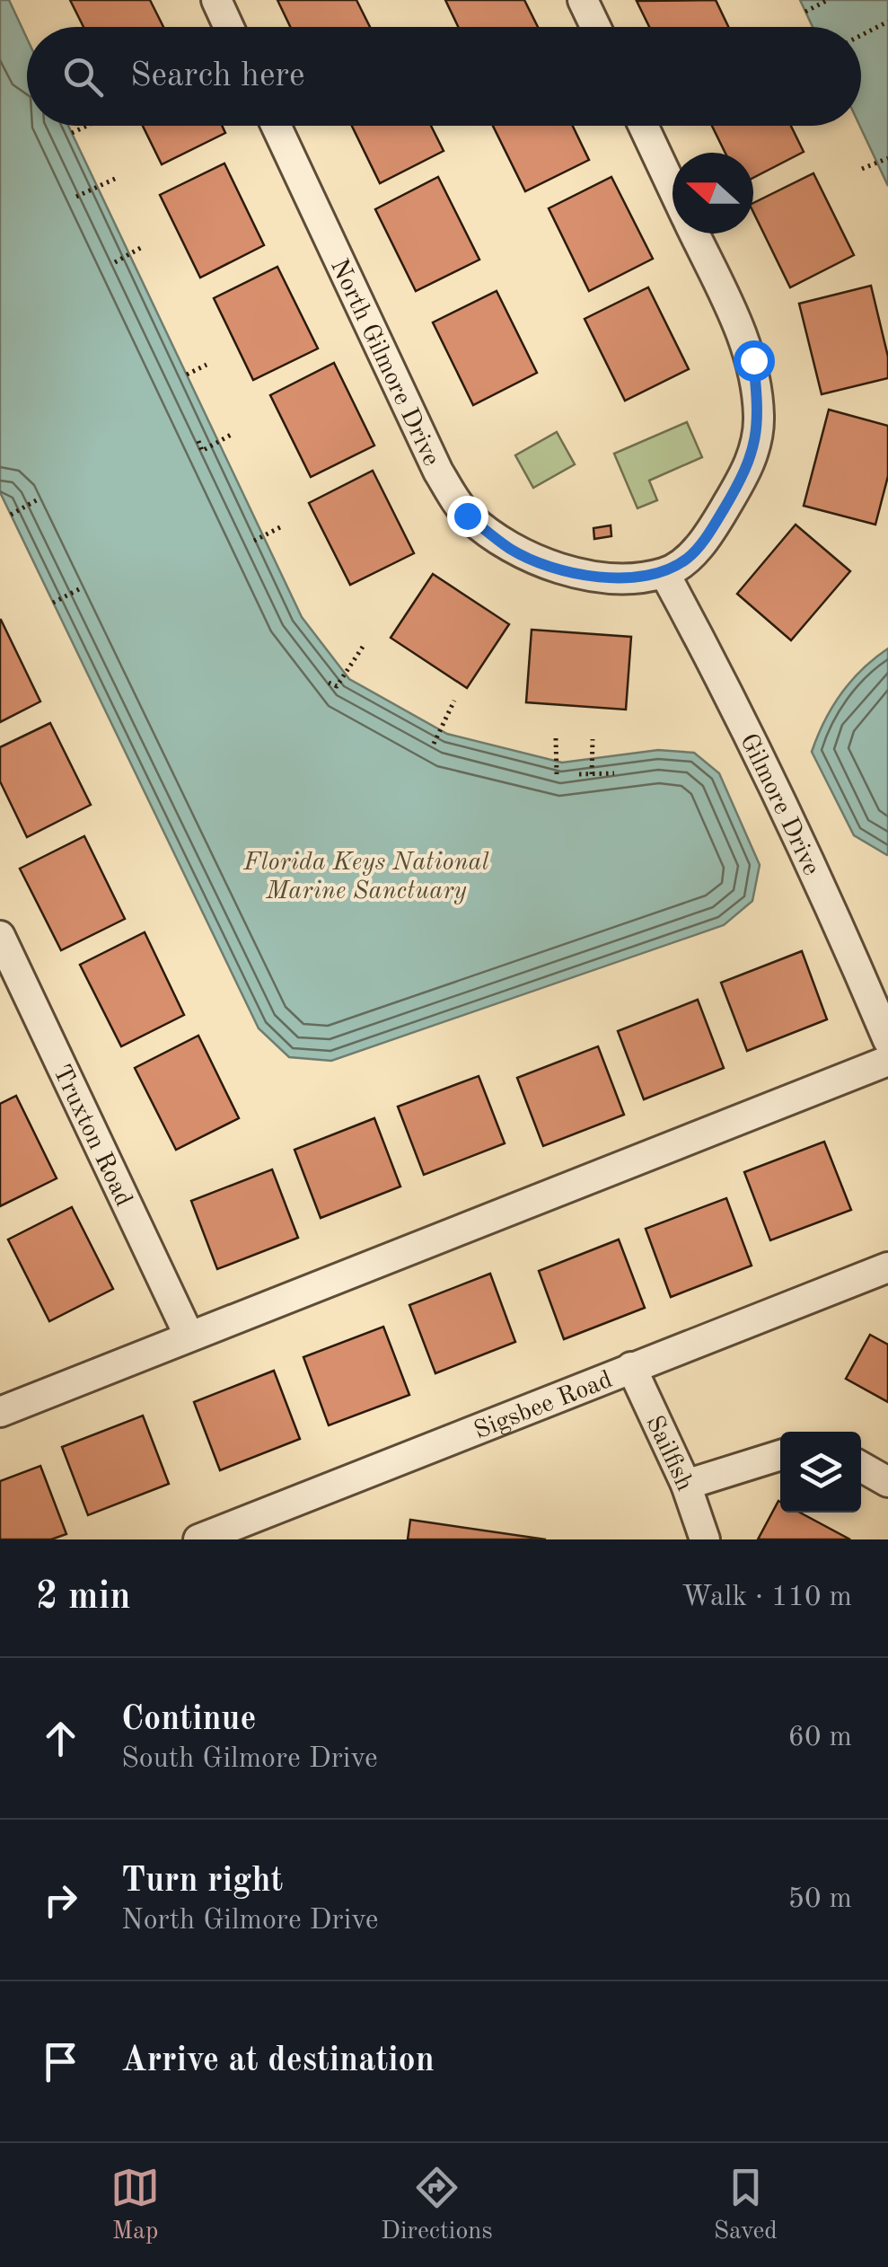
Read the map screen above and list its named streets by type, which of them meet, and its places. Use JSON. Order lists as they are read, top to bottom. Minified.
{"streets":{"street":["North Gilmore Drive","Gilmore Drive","Truxton Road","Sigsbee Road","Sailfish"]},"crossings":[["North Gilmore Drive","Gilmore Drive"],["Sigsbee Road","Sailfish"]],"parks":["Florida Keys National Marine Sanctuary"],"north":"left","page":{"search":"Search here","heading":["2 min","Walk · 110 m"],"list":[["Continue","South Gilmore Drive","60 m"],["Turn right","North Gilmore Drive","50 m"],"Arrive at destination"],"nav":["Map","Directions","Saved"]}}
